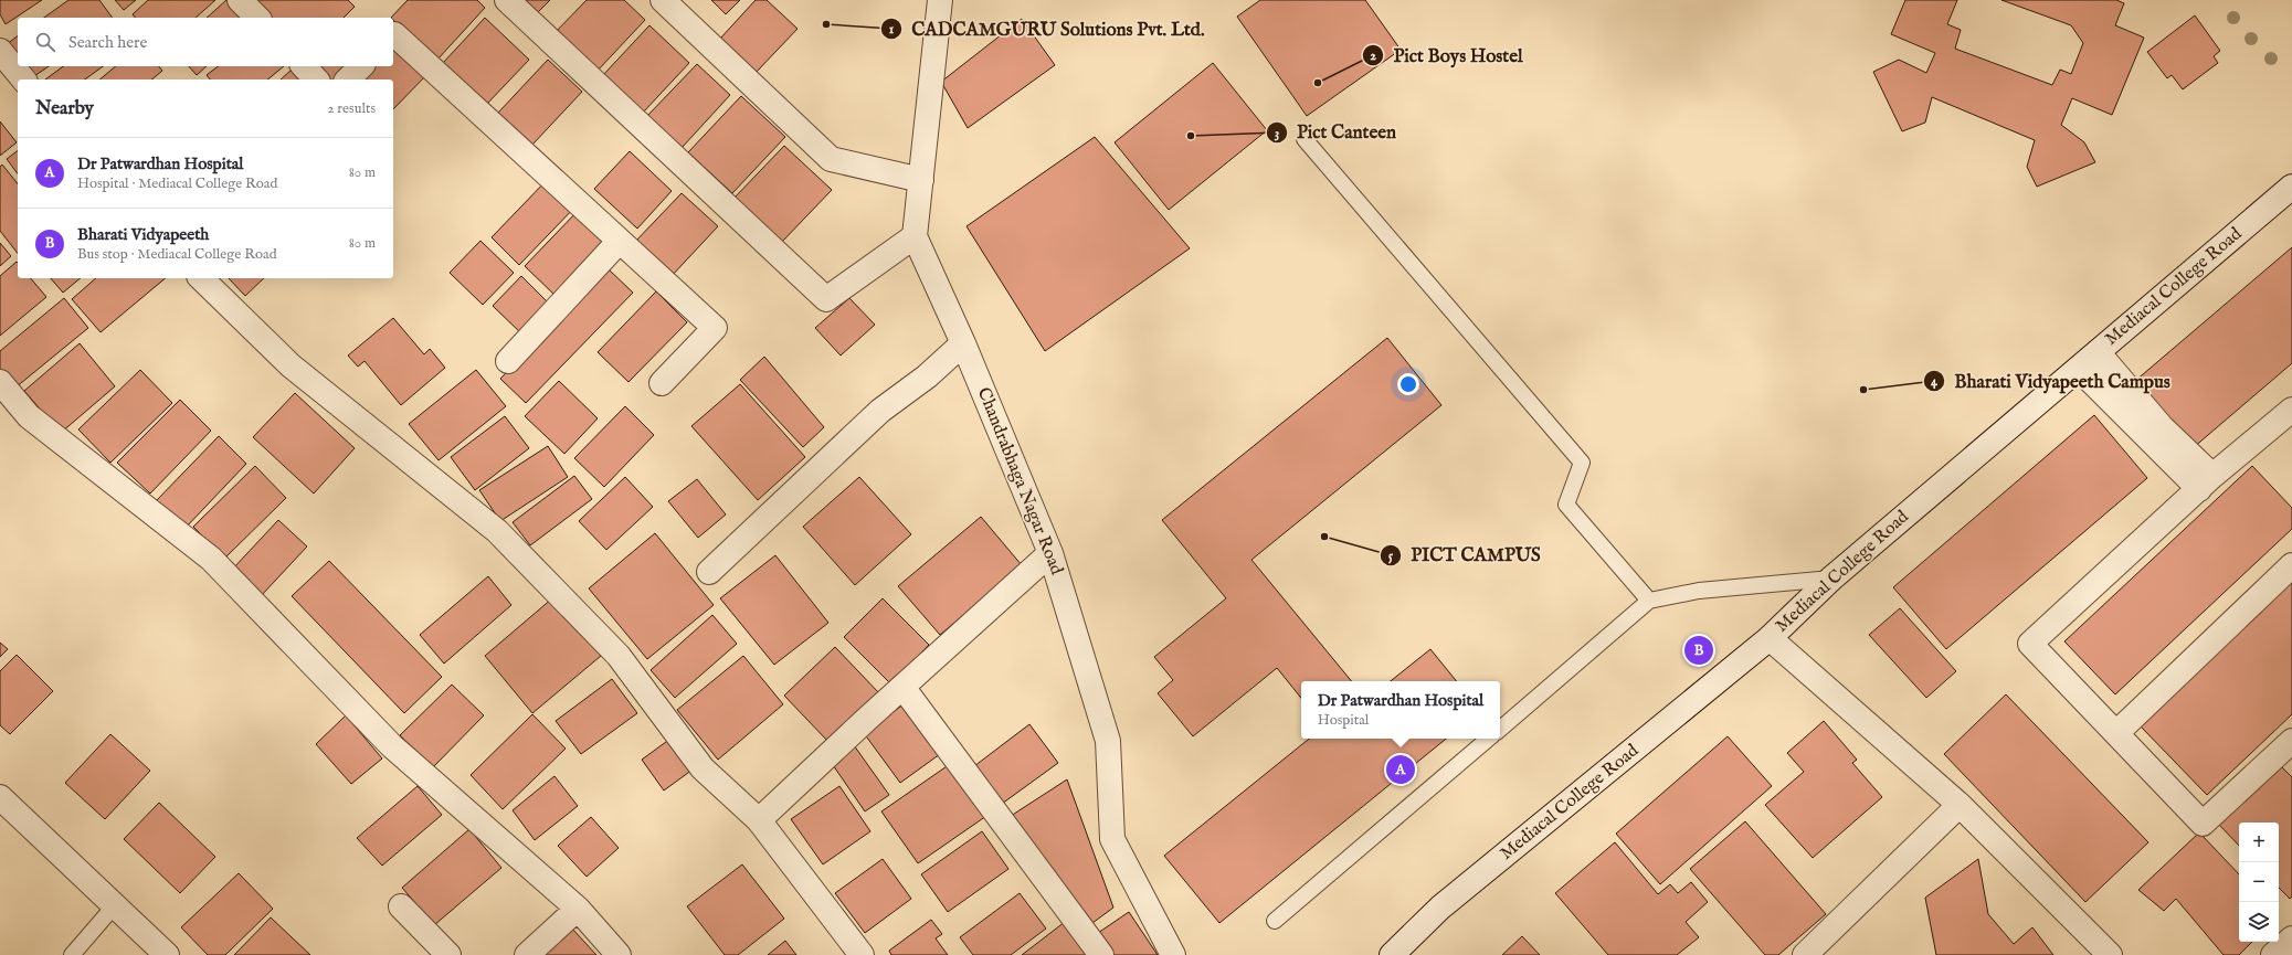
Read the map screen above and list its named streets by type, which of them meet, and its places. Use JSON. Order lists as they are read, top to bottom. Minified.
{"streets":{"street":["Mediacal College Road","Chandrabhaga Nagar Road"]},"places":["CADCAMGURU Solutions Pvt. Ltd.","Pict Boys Hostel","Pict Canteen","Bharati Vidyapeeth Campus","PICT CAMPUS"],"page":{"search":"Search here","heading":["Nearby","2 results"],"list":[{"mark":"A","name":"Dr Patwardhan Hospital","note":"Hospital · Mediacal College Road","value":"80 m"},{"mark":"B","name":"Bharati Vidyapeeth","note":"Bus stop · Mediacal College Road","value":"80 m"}],"pins":["B","A"],"popup":["Dr Patwardhan Hospital","Hospital"],"map_buttons":["+","−"]}}
